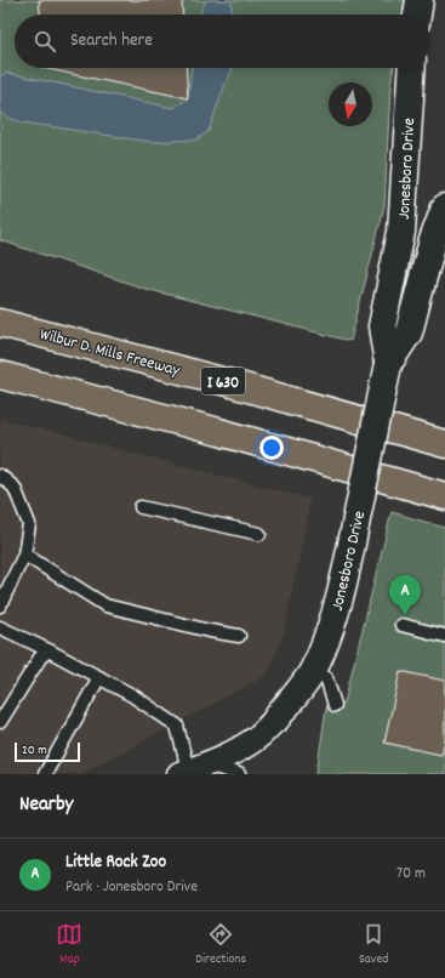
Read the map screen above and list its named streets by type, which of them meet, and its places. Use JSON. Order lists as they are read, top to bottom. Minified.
{"streets":{"highway":["Wilbur D. Mills Freeway","I 630"],"street":["Jonesboro Drive"]},"scale_bar":"20 m","north":"bottom","page":{"search":"Search here","pins":"A","scale":"20 m","heading":"Nearby","list":[{"mark":"A","name":"Little Rock Zoo","note":"Park · Jonesboro Drive","value":"70 m"}],"nav":["Map","Directions","Saved"]}}
